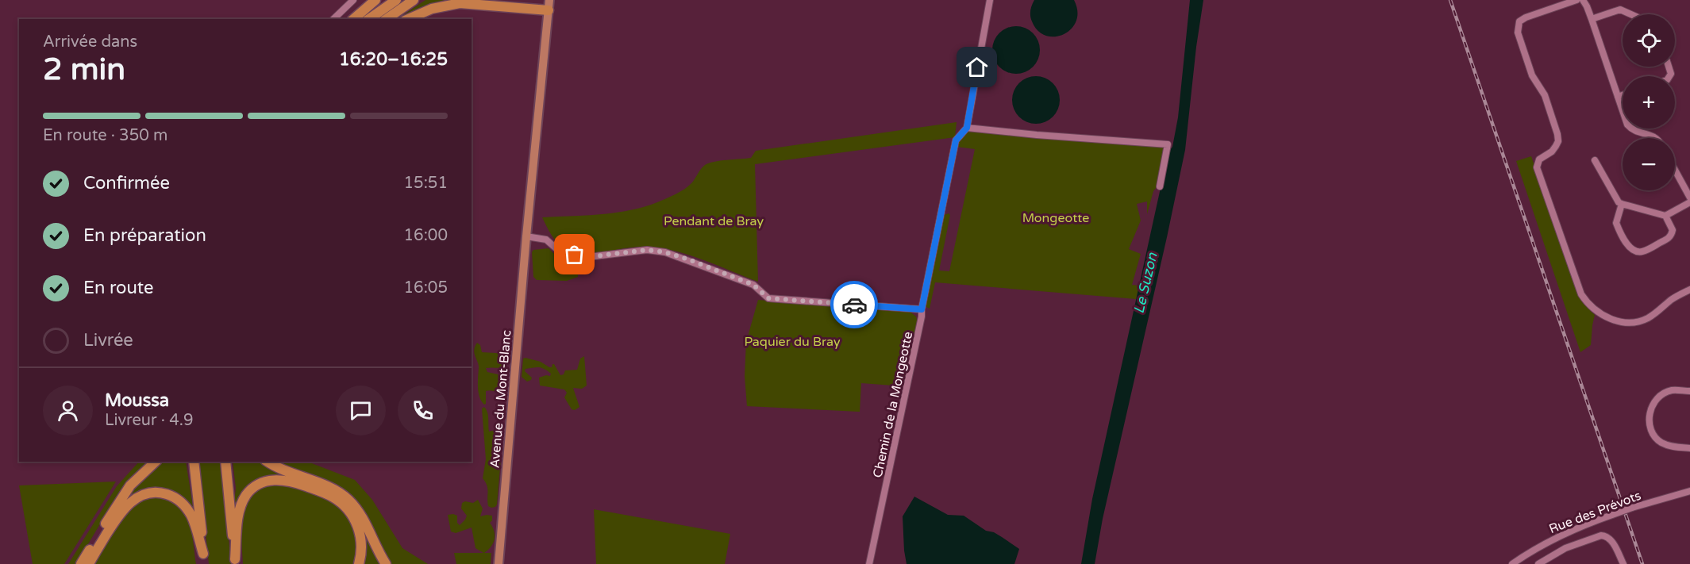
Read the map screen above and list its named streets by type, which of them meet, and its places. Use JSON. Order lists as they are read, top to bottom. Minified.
{"streets":{"main road":["Avenue du Mont-Blanc"],"street":["Chemin de la Mongeotte","Rue des Prévots"]},"water":["Le Suzon"],"parks":["Mongeotte","Pendant de Bray","Paquier du Bray"],"page":{"map_buttons":["+","−"],"heading":["2 min","Arrivée dans","16:20–16:25"],"panel":["Moussa","Livreur · 4.9"],"bar":"En route · 350 m","list":[["Confirmée","15:51"],["En préparation","16:00"],["En route","16:05"],"Livrée"]}}
